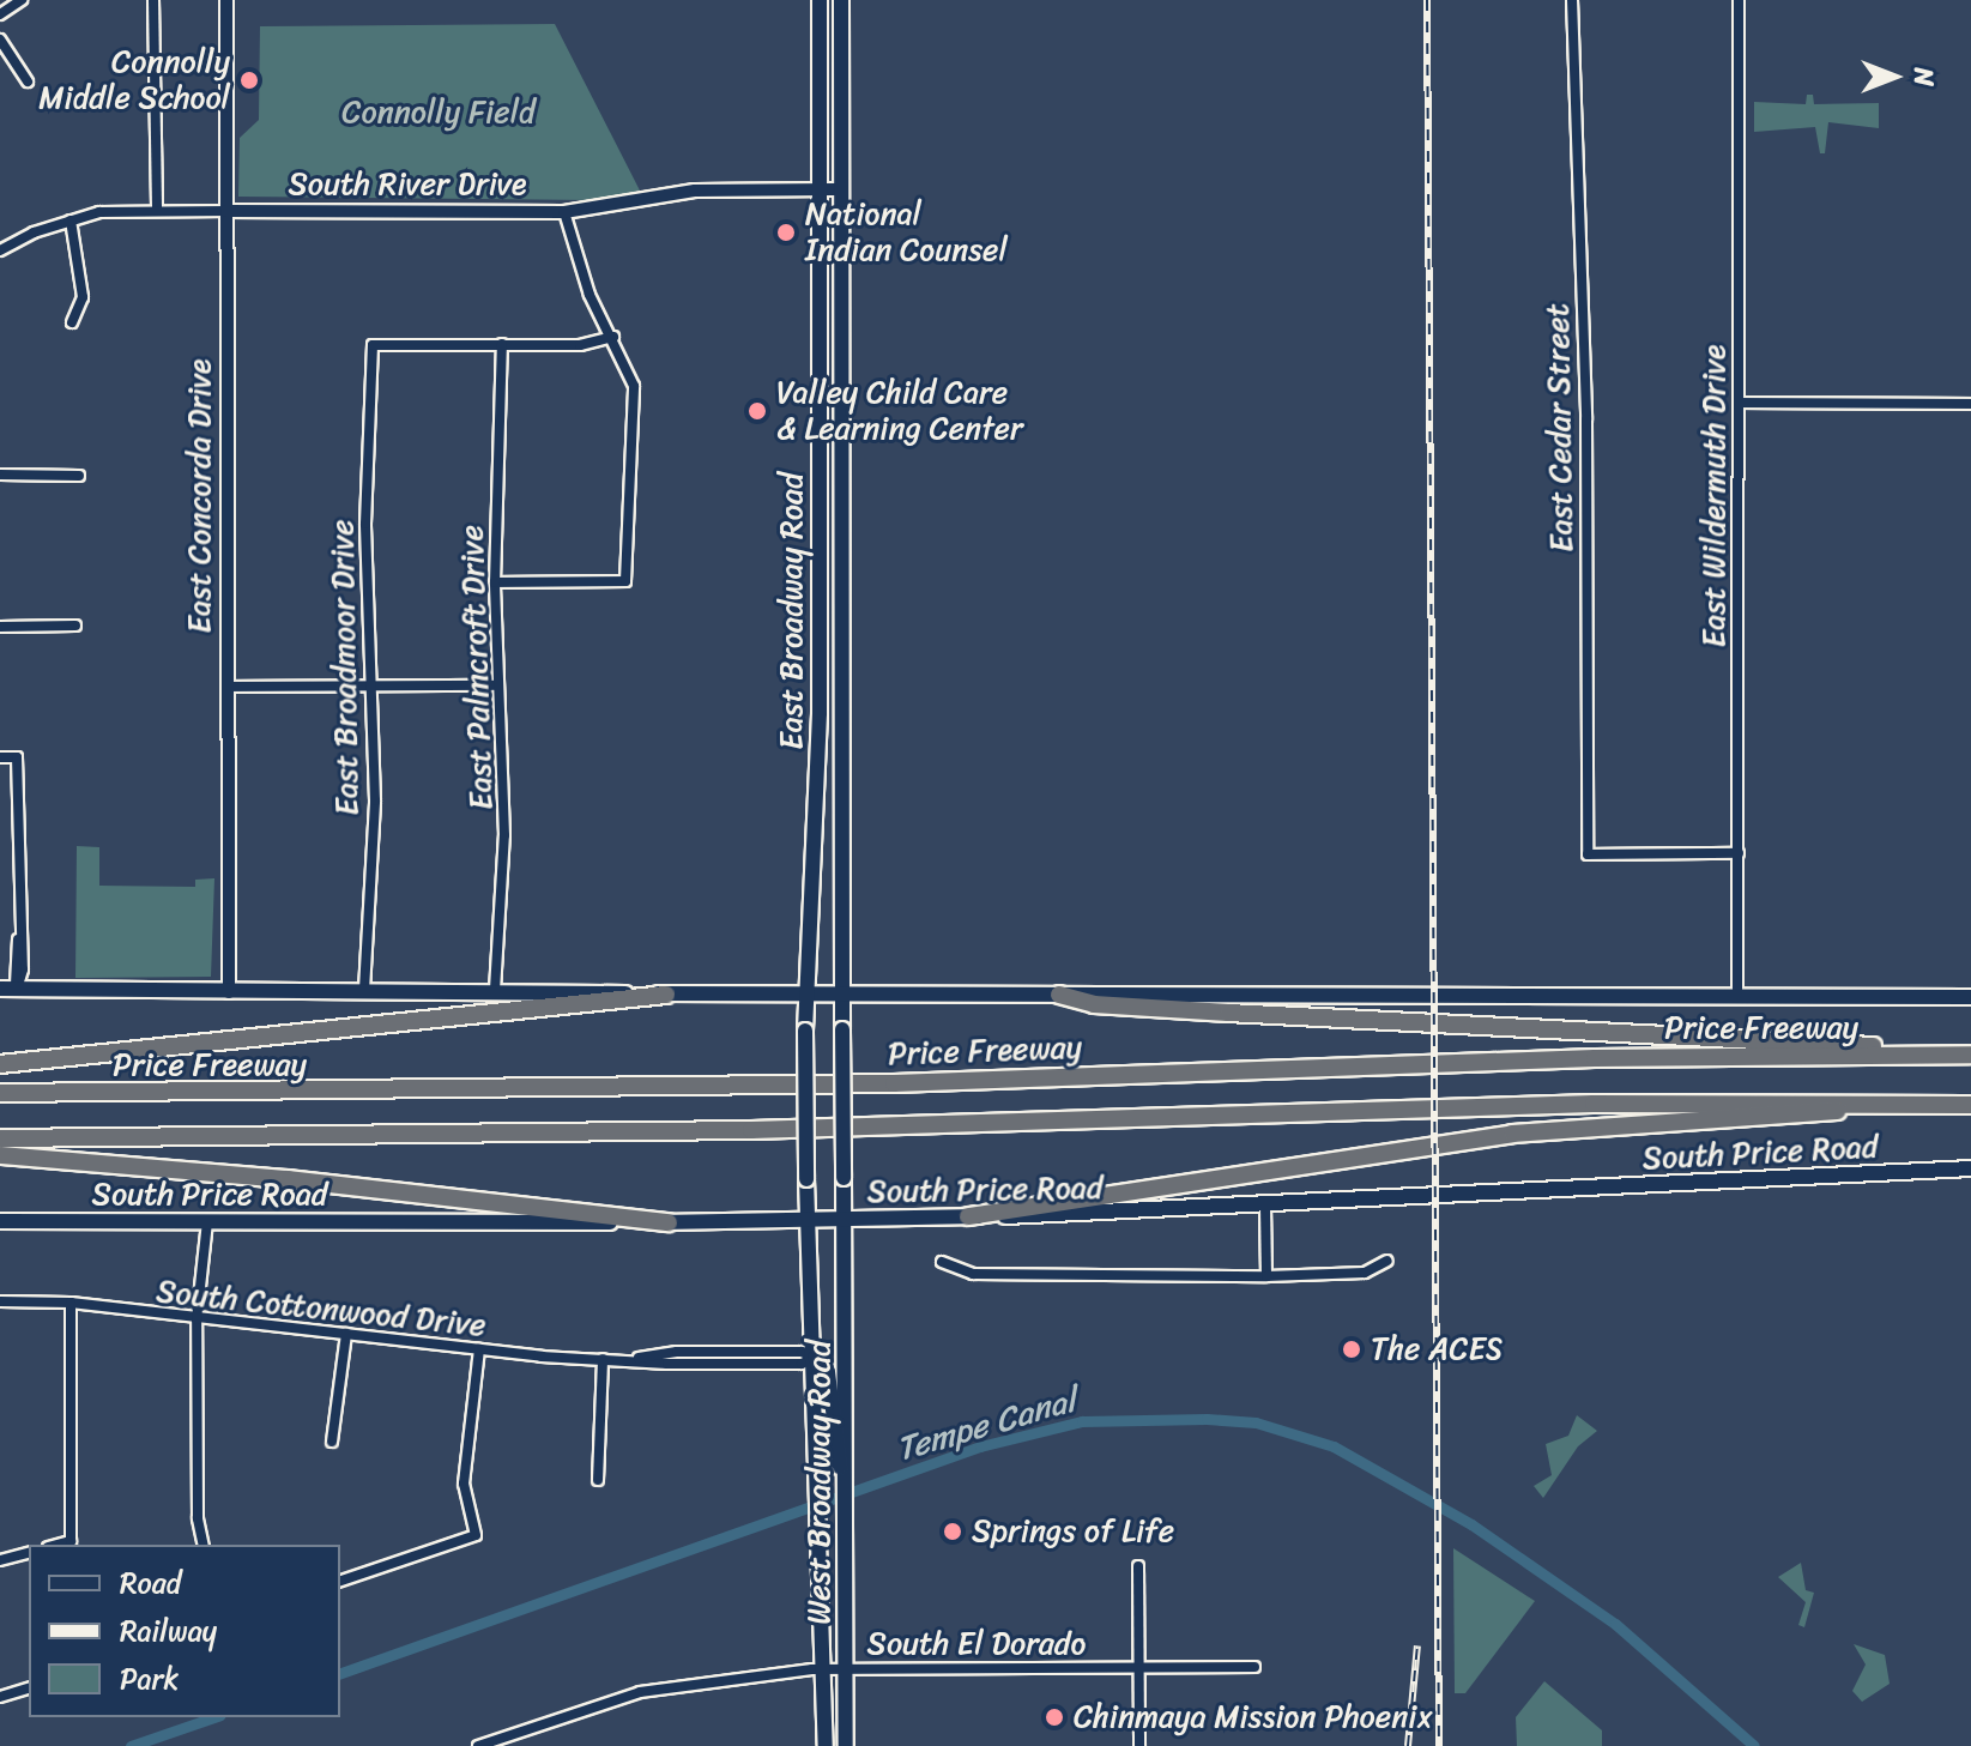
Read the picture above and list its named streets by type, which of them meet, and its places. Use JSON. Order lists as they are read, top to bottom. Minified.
{"streets":{"highway":["Price Freeway"],"main road":["East Broadway Road","South Price Road","West Broadway Road"],"street":["South River Drive","East Cedar Street","East Concorda Drive","East Wildermuth Drive","East Broadmoor Drive","East Palmcroft Drive","South Cottonwood Drive","South El Dorado"]},"crossings":[["South River Drive","East Concorda Drive"],["South River Drive","East Broadway Road"],["East Cedar Street","East Wildermuth Drive"],["East Broadway Road","South Price Road"],["East Broadway Road","West Broadway Road"],["East Broadmoor Drive","East Palmcroft Drive"],["South Price Road","West Broadway Road"],["South Cottonwood Drive","West Broadway Road"],["West Broadway Road","South El Dorado"]],"water":["Tempe Canal"],"parks":["Connolly Field"],"places":["Connolly Middle School","National Indian Counsel","Valley Child Care & Learning Center","The ACES","Springs of Life","Chinmaya Mission Phoenix"],"legend":["Road","Railway","Park"],"north":"right"}
